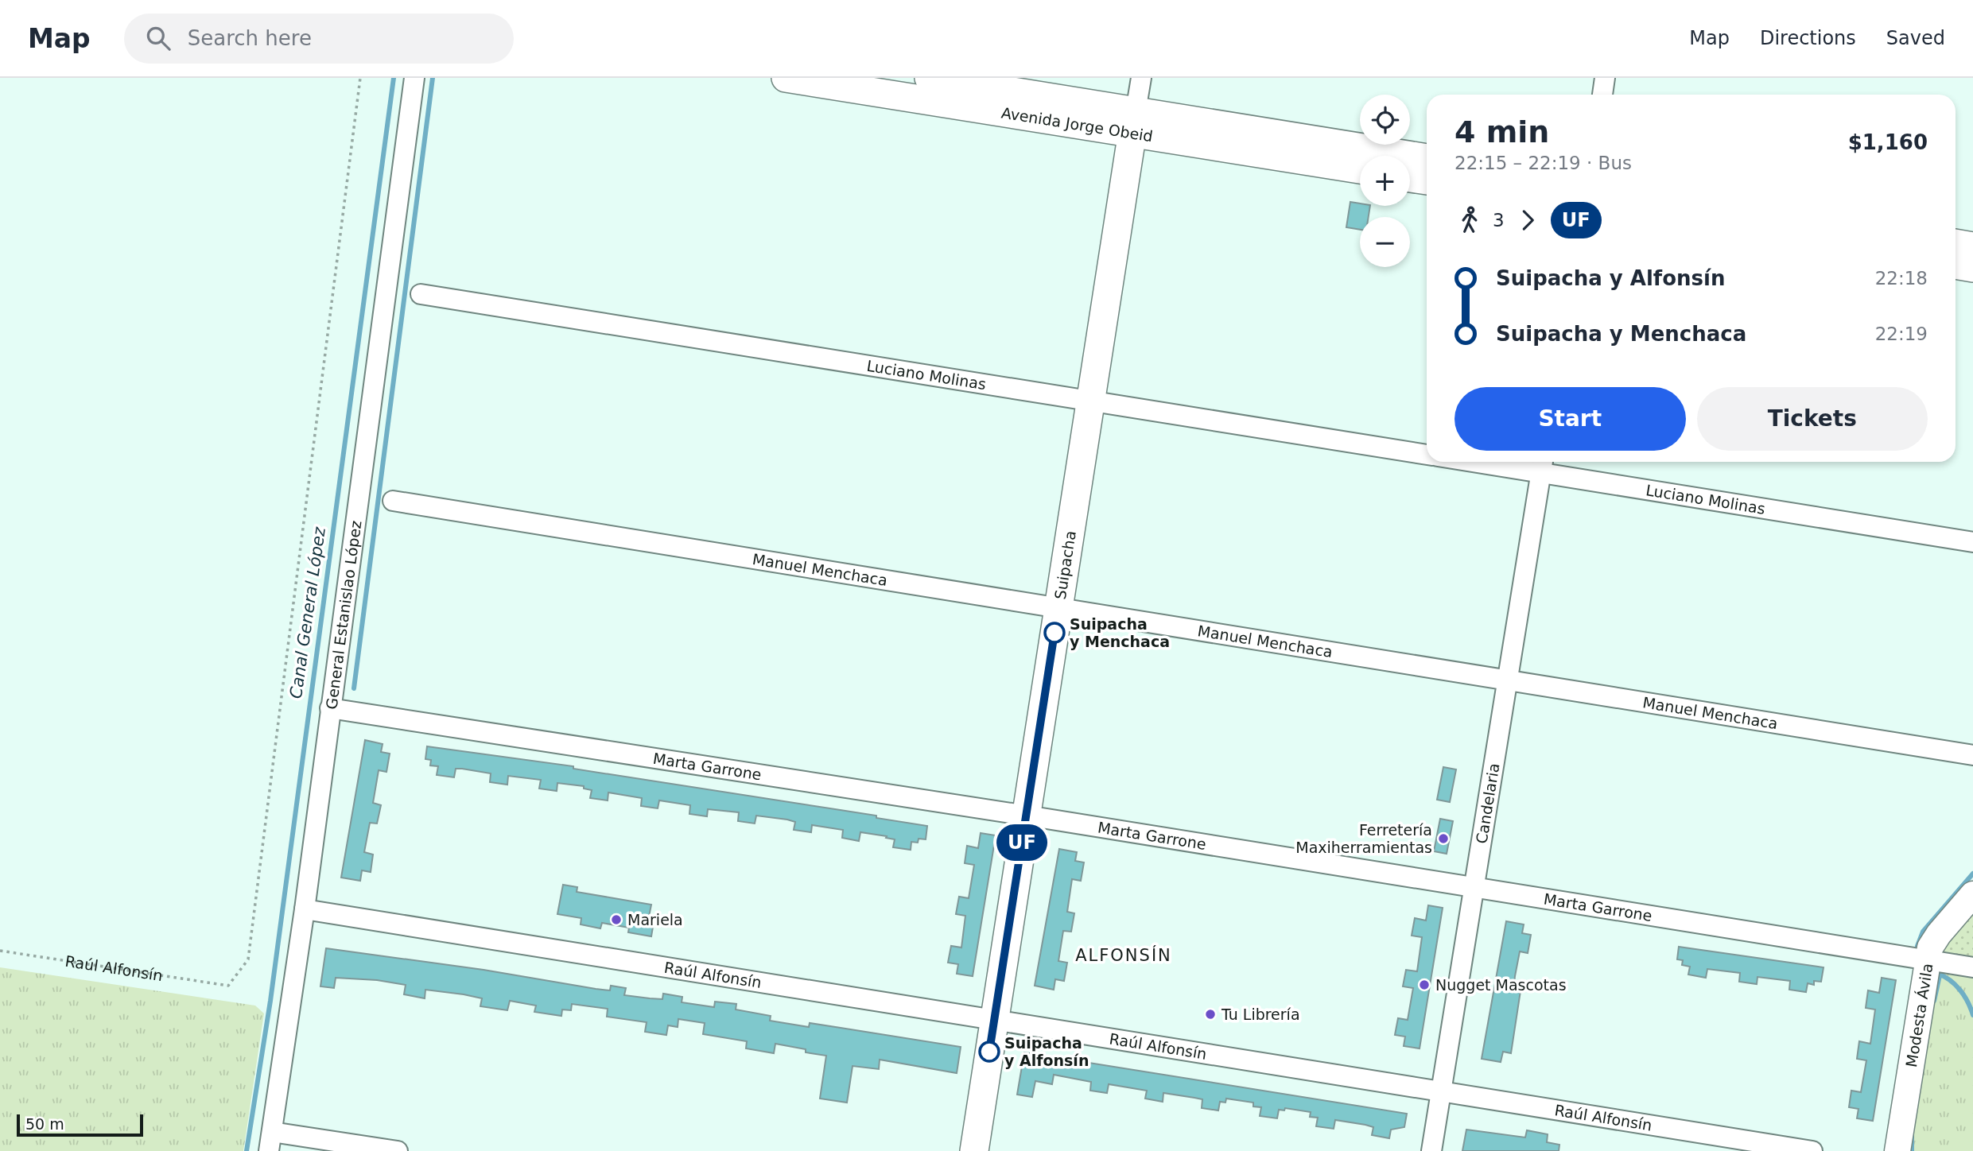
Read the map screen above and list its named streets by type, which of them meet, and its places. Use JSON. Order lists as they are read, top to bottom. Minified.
{"streets":{"main road":["Avenida Jorge Obeid","Suipacha"],"street":["Luciano Molinas","Manuel Menchaca","General Estanislao López","Marta Garrone","Candelaria","Raúl Alfonsín","Modesta Ávila"]},"crossings":[["Avenida Jorge Obeid","Suipacha"],["Luciano Molinas","Suipacha"],["Luciano Molinas","Candelaria"],["Suipacha","Manuel Menchaca"],["Suipacha","Marta Garrone"],["Suipacha","Raúl Alfonsín"],["Manuel Menchaca","Candelaria"],["General Estanislao López","Marta Garrone"],["General Estanislao López","Raúl Alfonsín"],["Marta Garrone","Candelaria"],["Marta Garrone","Modesta Ávila"],["Candelaria","Raúl Alfonsín"]],"districts":["ALFONSÍN"],"water":["Canal General López"],"places":["Suipacha y Menchaca","Ferretería Maxiherramientas","Mariela","Nugget Mascotas","Tu Librería","Suipacha y Alfonsín"],"lines":["bus line UF"],"scale_bar":"50 m","page":{"header":"Map","search":"Search here","nav":["Map","Directions","Saved"],"on_map":"UF","map_buttons":["+","−"],"heading":["4 min","22:15 – 22:19 · Bus","$1,160"],"legs":["3","UF"],"list":[{"name":"Suipacha y Alfonsín","value":"22:18"},{"name":"Suipacha y Menchaca","value":"22:19"}],"buttons":["Start","Tickets"],"scale":"50 m"}}
